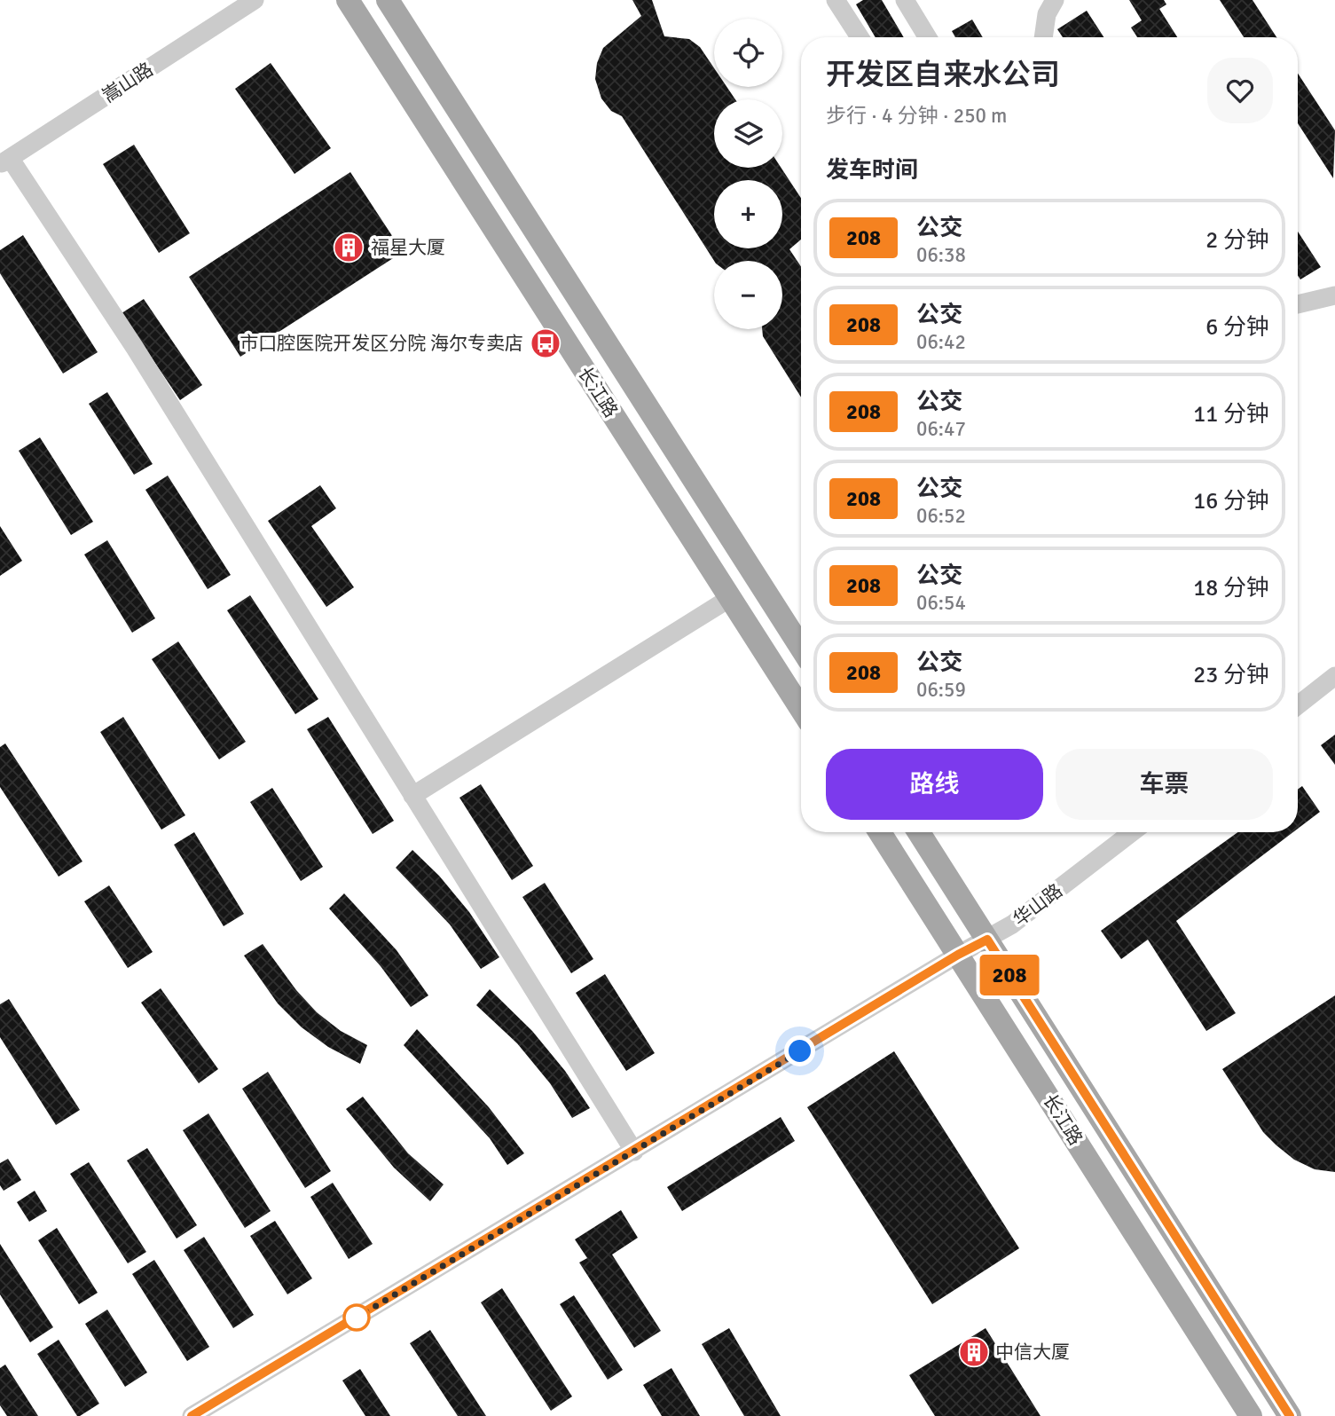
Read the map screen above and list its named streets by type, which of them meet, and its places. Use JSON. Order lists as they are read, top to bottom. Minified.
{"streets":{"main road":["长江路"],"street":["嵩山路","华山路"]},"crossings":[["长江路","华山路"]],"places":{"building":["福星大厦","中信大厦"],"bus stop":["市口腔医院开发区分院 海尔专卖店"]},"lines":["bus line 208"],"page":{"on_map":"208","map_buttons":["+","−"],"heading":[["开发区自来水公司","步行 · 4 分钟 · 250 m"],"发车时间"],"list":[{"mark":"208","name":"公交","note":"06:38","value":"2 分钟"},{"mark":"208","name":"公交","note":"06:42","value":"6 分钟"},{"mark":"208","name":"公交","note":"06:47","value":"11 分钟"},{"mark":"208","name":"公交","note":"06:52","value":"16 分钟"},{"mark":"208","name":"公交","note":"06:54","value":"18 分钟"},{"mark":"208","name":"公交","note":"06:59","value":"23 分钟"}],"buttons":["路线","车票"]}}
